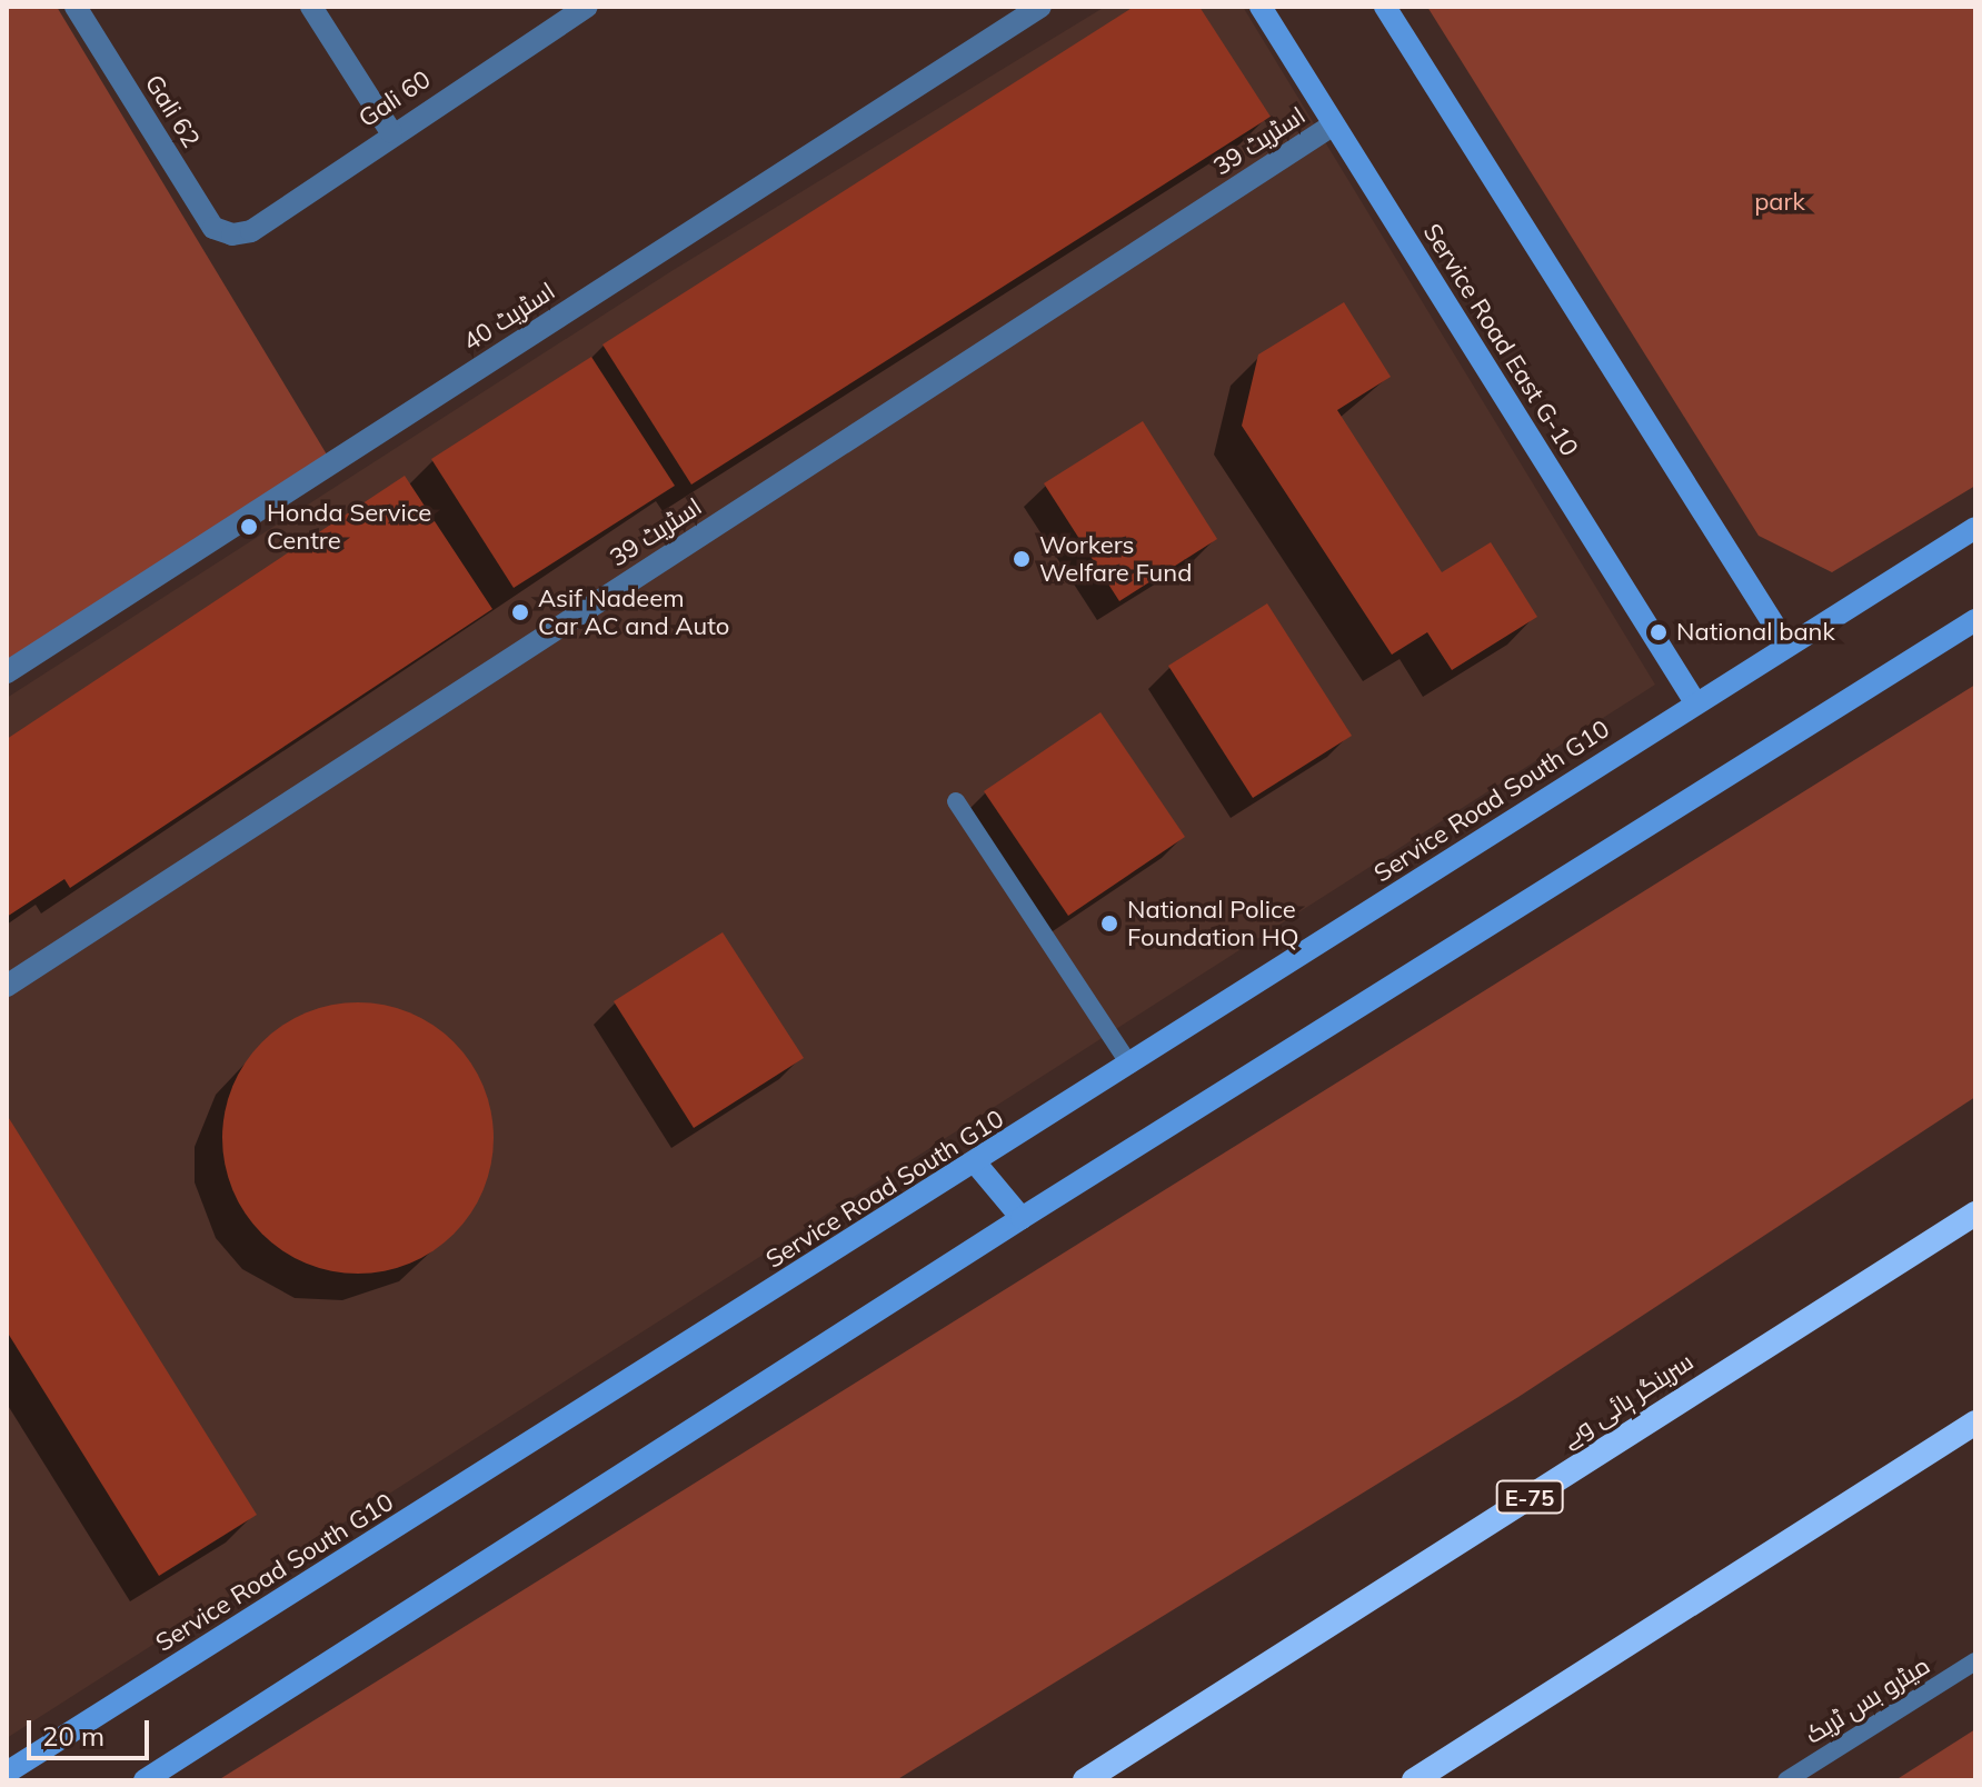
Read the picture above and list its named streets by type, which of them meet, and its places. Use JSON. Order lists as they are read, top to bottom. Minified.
{"streets":{"highway":["سرینگر ہائی وے","E-75"],"main road":["Service Road East G-10","Service Road South G10"],"street":["Gali 60","Gali 62","اسٹریٹ 39","اسٹریٹ 40"],"lane":["میٹرو بس ٹریک"]},"crossings":[["Gali 60","Gali 62"],["اسٹریٹ 39","Service Road East G-10"],["Service Road East G-10","Service Road South G10"]],"parks":["park"],"places":["Honda Service Centre","Workers Welfare Fund","Asif Nadeem Car AC and Auto","National bank","National Police Foundation HQ"],"scale_bar":"20 m"}
